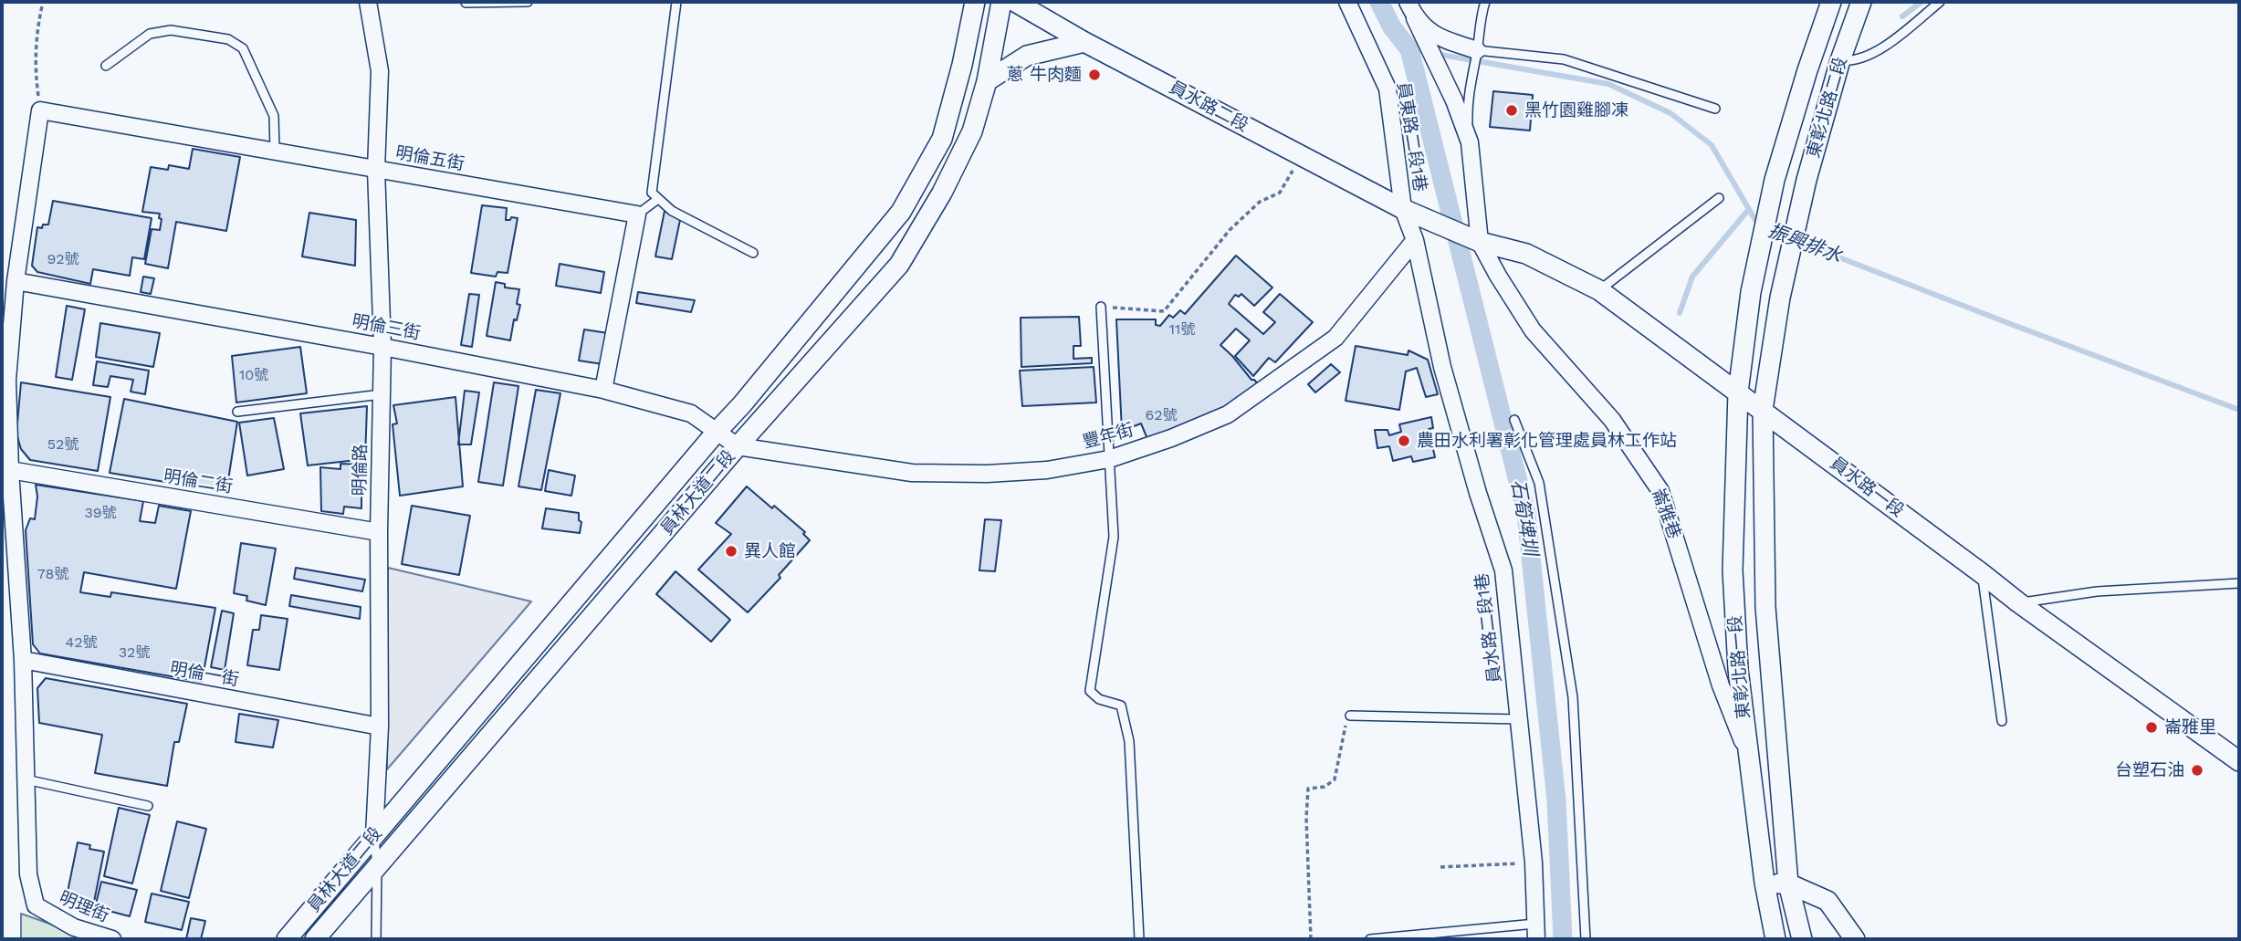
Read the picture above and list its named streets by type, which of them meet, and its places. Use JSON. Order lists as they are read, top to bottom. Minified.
{"streets":{"street":["員水路二段","東彰北路二段","員東路二段1巷","明倫五街","明倫三街","豐年街","明倫路","明倫二街","員水路一段","員林大道二段","崙雅巷","員水路二段1巷","東彰北路一段","明倫一街","明理街"]},"crossings":[["員水路二段","員東路二段1巷"],["員水路二段","員水路一段"],["員水路二段","崙雅巷"],["員水路二段","員水路二段1巷"],["東彰北路二段","員水路一段"],["東彰北路二段","東彰北路一段"],["員東路二段1巷","員水路二段1巷"],["明倫五街","明倫路"],["明倫五街","明理街"],["明倫三街","豐年街"],["明倫三街","明倫路"],["明倫三街","員林大道二段"],["明倫三街","明理街"],["豐年街","員林大道二段"],["豐年街","員水路二段1巷"],["明倫路","明倫二街"],["明倫路","員林大道二段"],["明倫路","明倫一街"],["明倫二街","明理街"],["員水路一段","崙雅巷"],["員水路一段","東彰北路一段"],["崙雅巷","東彰北路一段"],["明倫一街","明理街"]],"water":["振興排水","石筍埤圳"],"places":["蔥 牛肉麵","黑竹園雞腳凍","農田水利署彰化管理處員林工作站","異人館","崙雅里","台塑石油"],"house_numbers":["92號","11號","10號","62號","52號","39號","78號","42號","32號"]}
